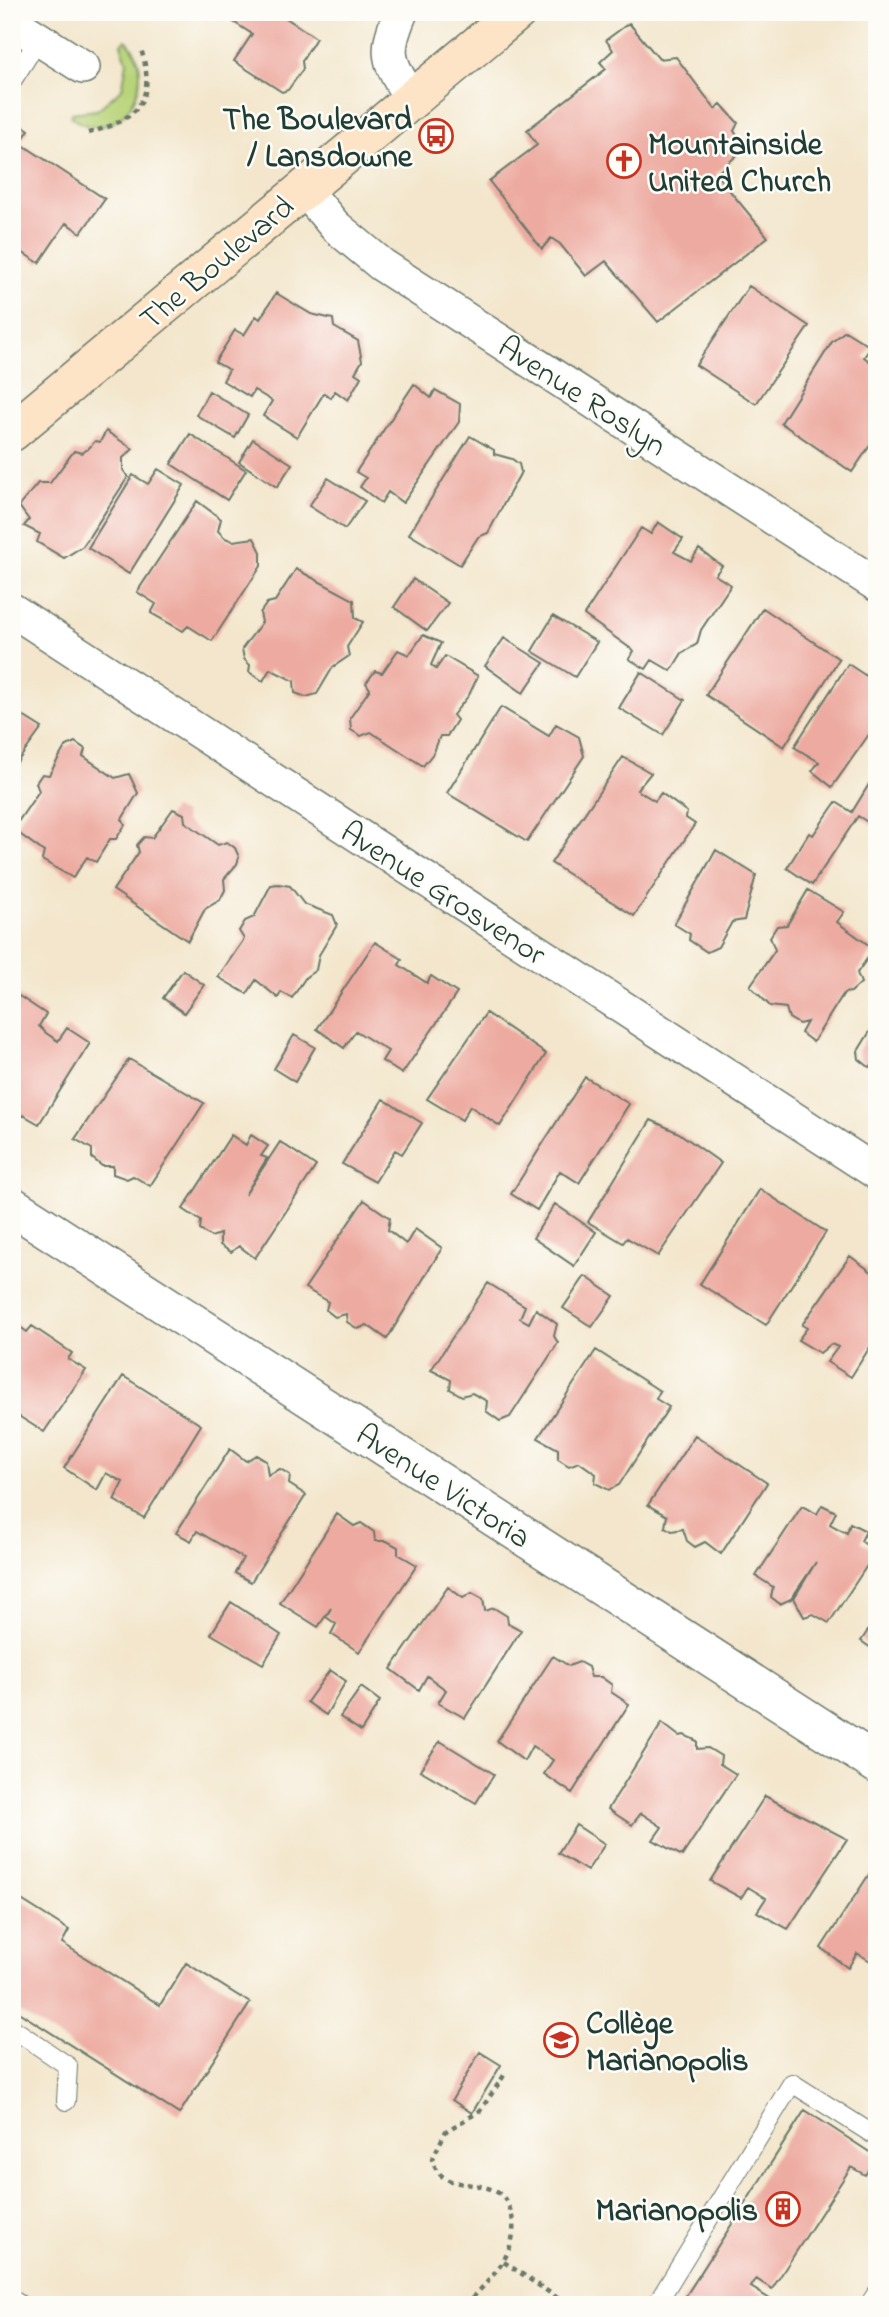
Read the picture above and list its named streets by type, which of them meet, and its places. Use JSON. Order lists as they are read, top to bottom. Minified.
{"streets":{"main road":["The Boulevard"],"street":["Avenue Roslyn","Avenue Grosvenor","Avenue Victoria"]},"crossings":[["The Boulevard","Avenue Roslyn"]],"places":{"bus stop":["The Boulevard / Lansdowne"],"church":["Mountainside United Church"],"school or university":["Collège Marianopolis"],"building":["Marianopolis"]}}
